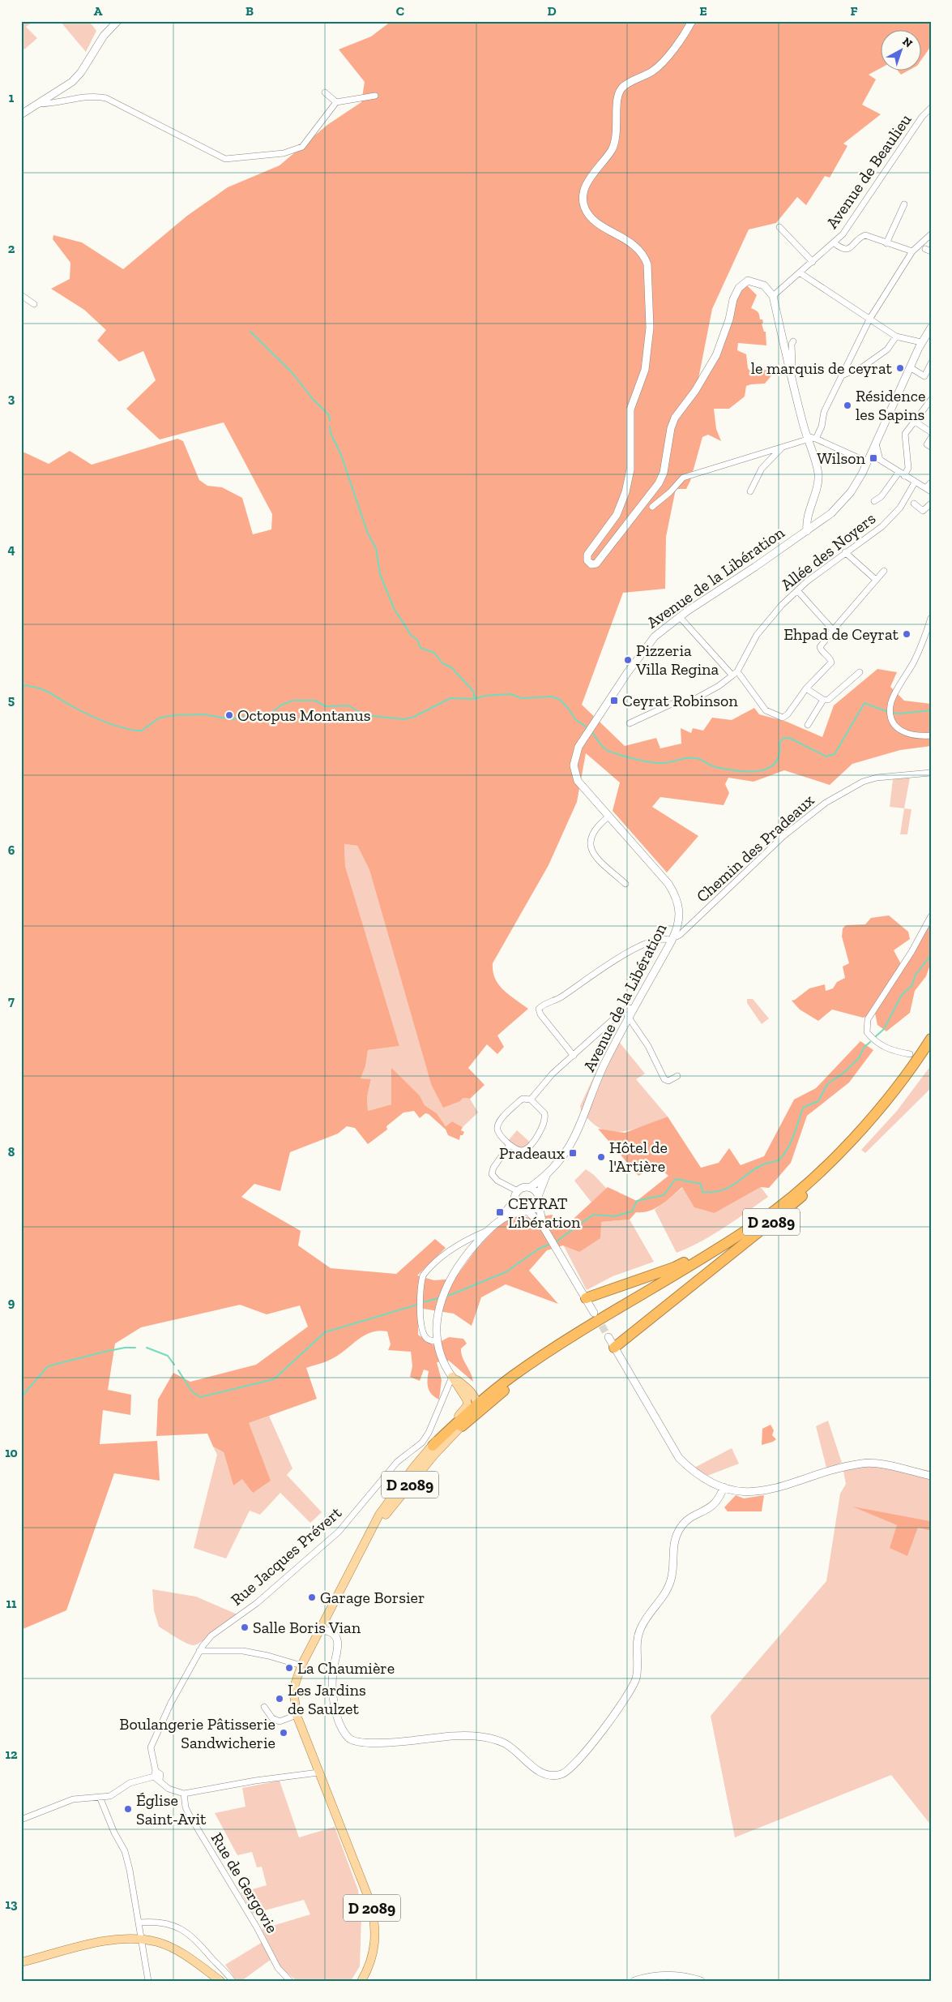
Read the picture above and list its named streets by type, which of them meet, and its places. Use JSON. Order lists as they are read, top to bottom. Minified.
{"streets":{"highway":["D 2089"],"street":["Avenue de Beaulieu","Allée des Noyers","Avenue de la Libération","Chemin des Pradeaux","Rue Jacques Prévert","Rue de Gergovie"]},"crossings":[["Avenue de la Libération","Chemin des Pradeaux"]],"places":{"other":["le marquis de ceyrat","Résidence les Sapins","Ehpad de Ceyrat","Pizzeria Villa Regina","Octopus Montanus","Hôtel de l'Artière","Garage Borsier","Salle Boris Vian","La Chaumière","Les Jardins de Saulzet","Boulangerie Pâtisserie Sandwicherie","Église Saint-Avit"],"transit":["Wilson","Ceyrat Robinson","Pradeaux","CEYRAT Libération"]},"north":"top right","grid":{"columns":["A","B","C","D","E","F"],"rows":["1","2","3","4","5","6","7","8","9","10","11","12","13"]}}
